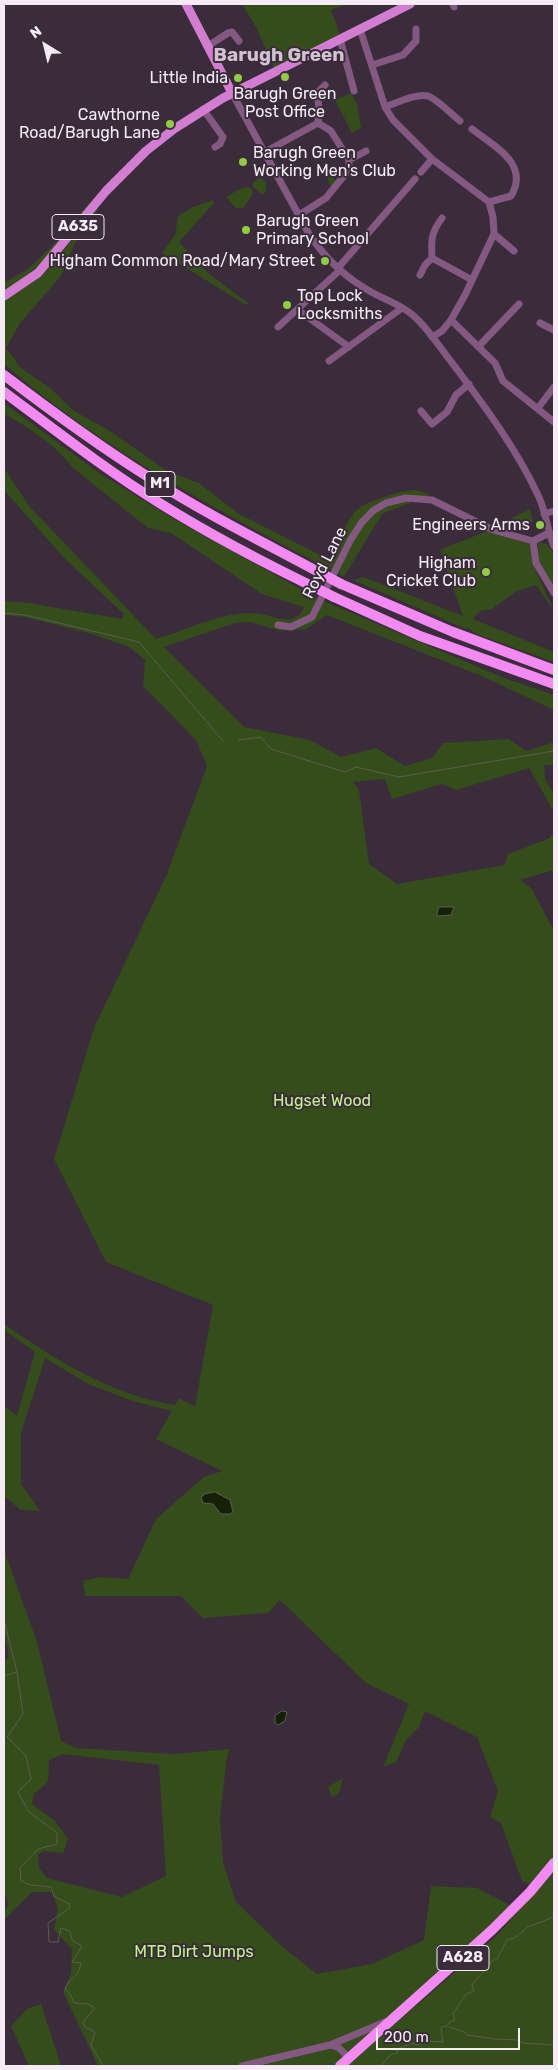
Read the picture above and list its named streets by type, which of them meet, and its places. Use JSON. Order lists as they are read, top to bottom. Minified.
{"streets":{"highway":["M1","A628"],"main road":["A635"],"street":["Royd Lane"]},"districts":["Barugh Green"],"parks":["Hugset Wood","MTB Dirt Jumps"],"places":["Barugh Green Post Office","Little India","Cawthorne Road/Barugh Lane","Barugh Green Working Men's Club","Barugh Green Primary School","Higham Common Road/Mary Street","Top Lock Locksmiths","Engineers Arms","Higham Cricket Club"],"scale_bar":"200 m","north":"top left"}
